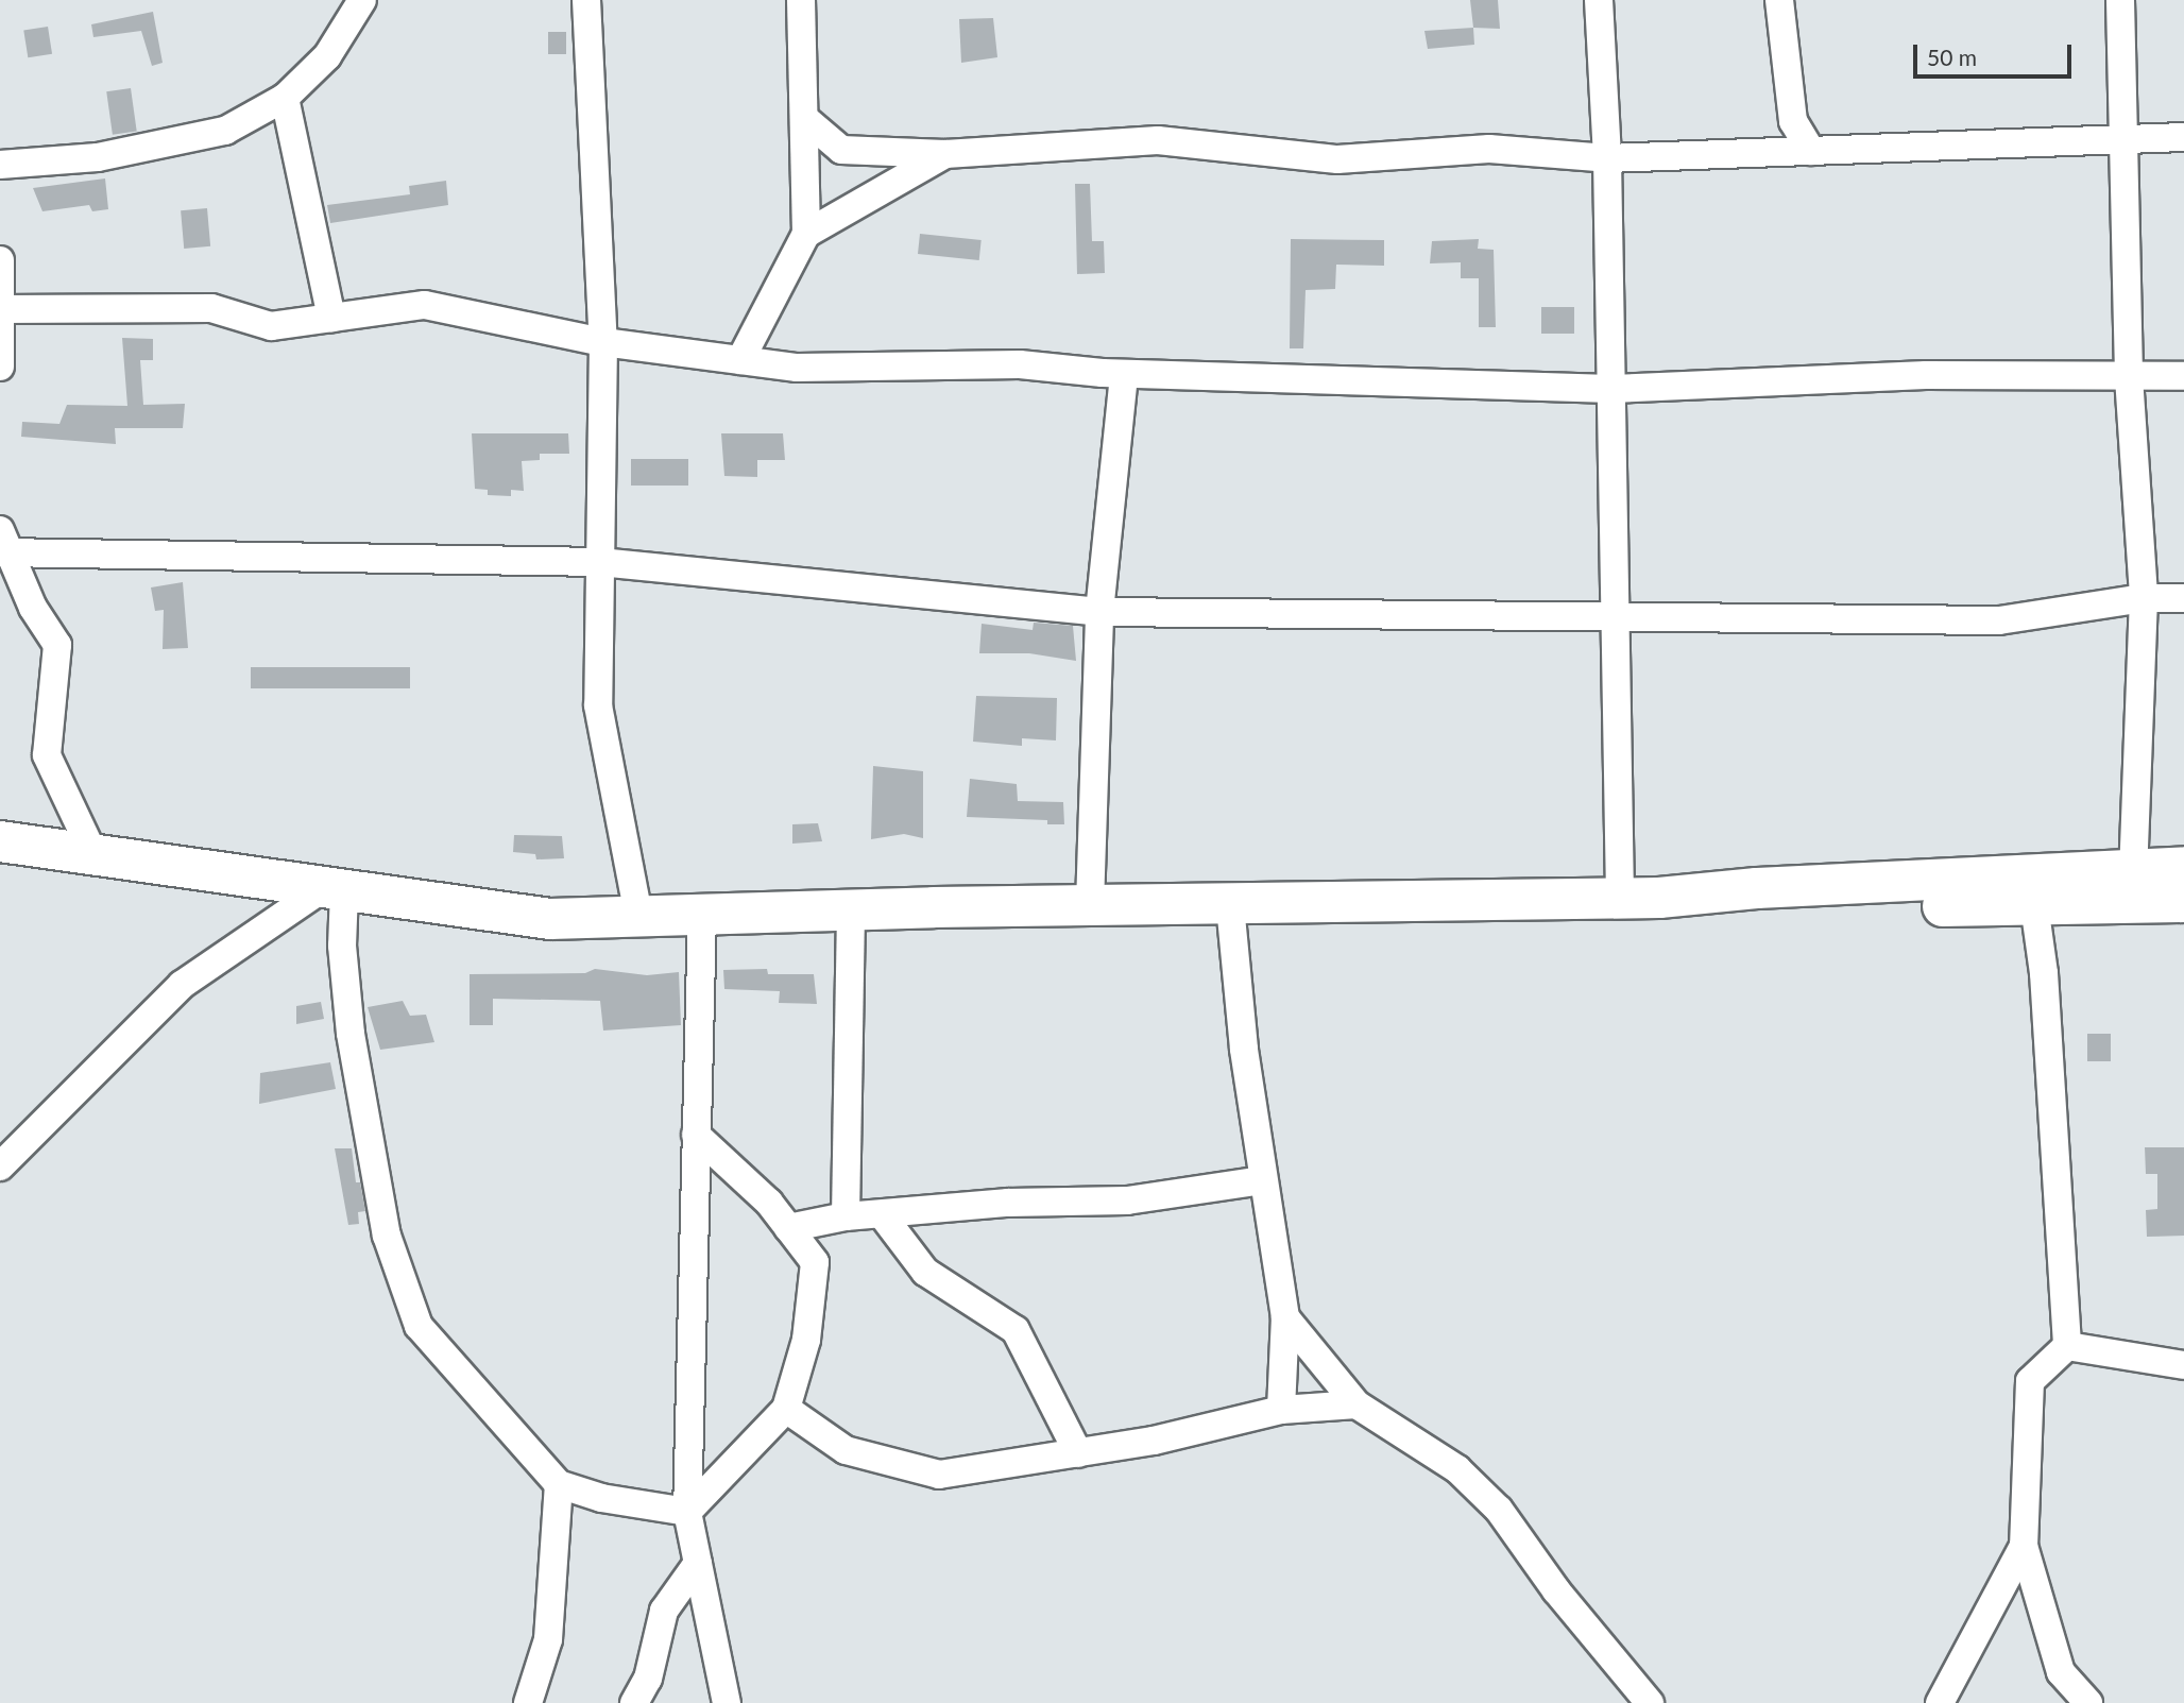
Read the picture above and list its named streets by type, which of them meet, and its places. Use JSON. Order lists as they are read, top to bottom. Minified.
{"scale_bar":"50 m"}
